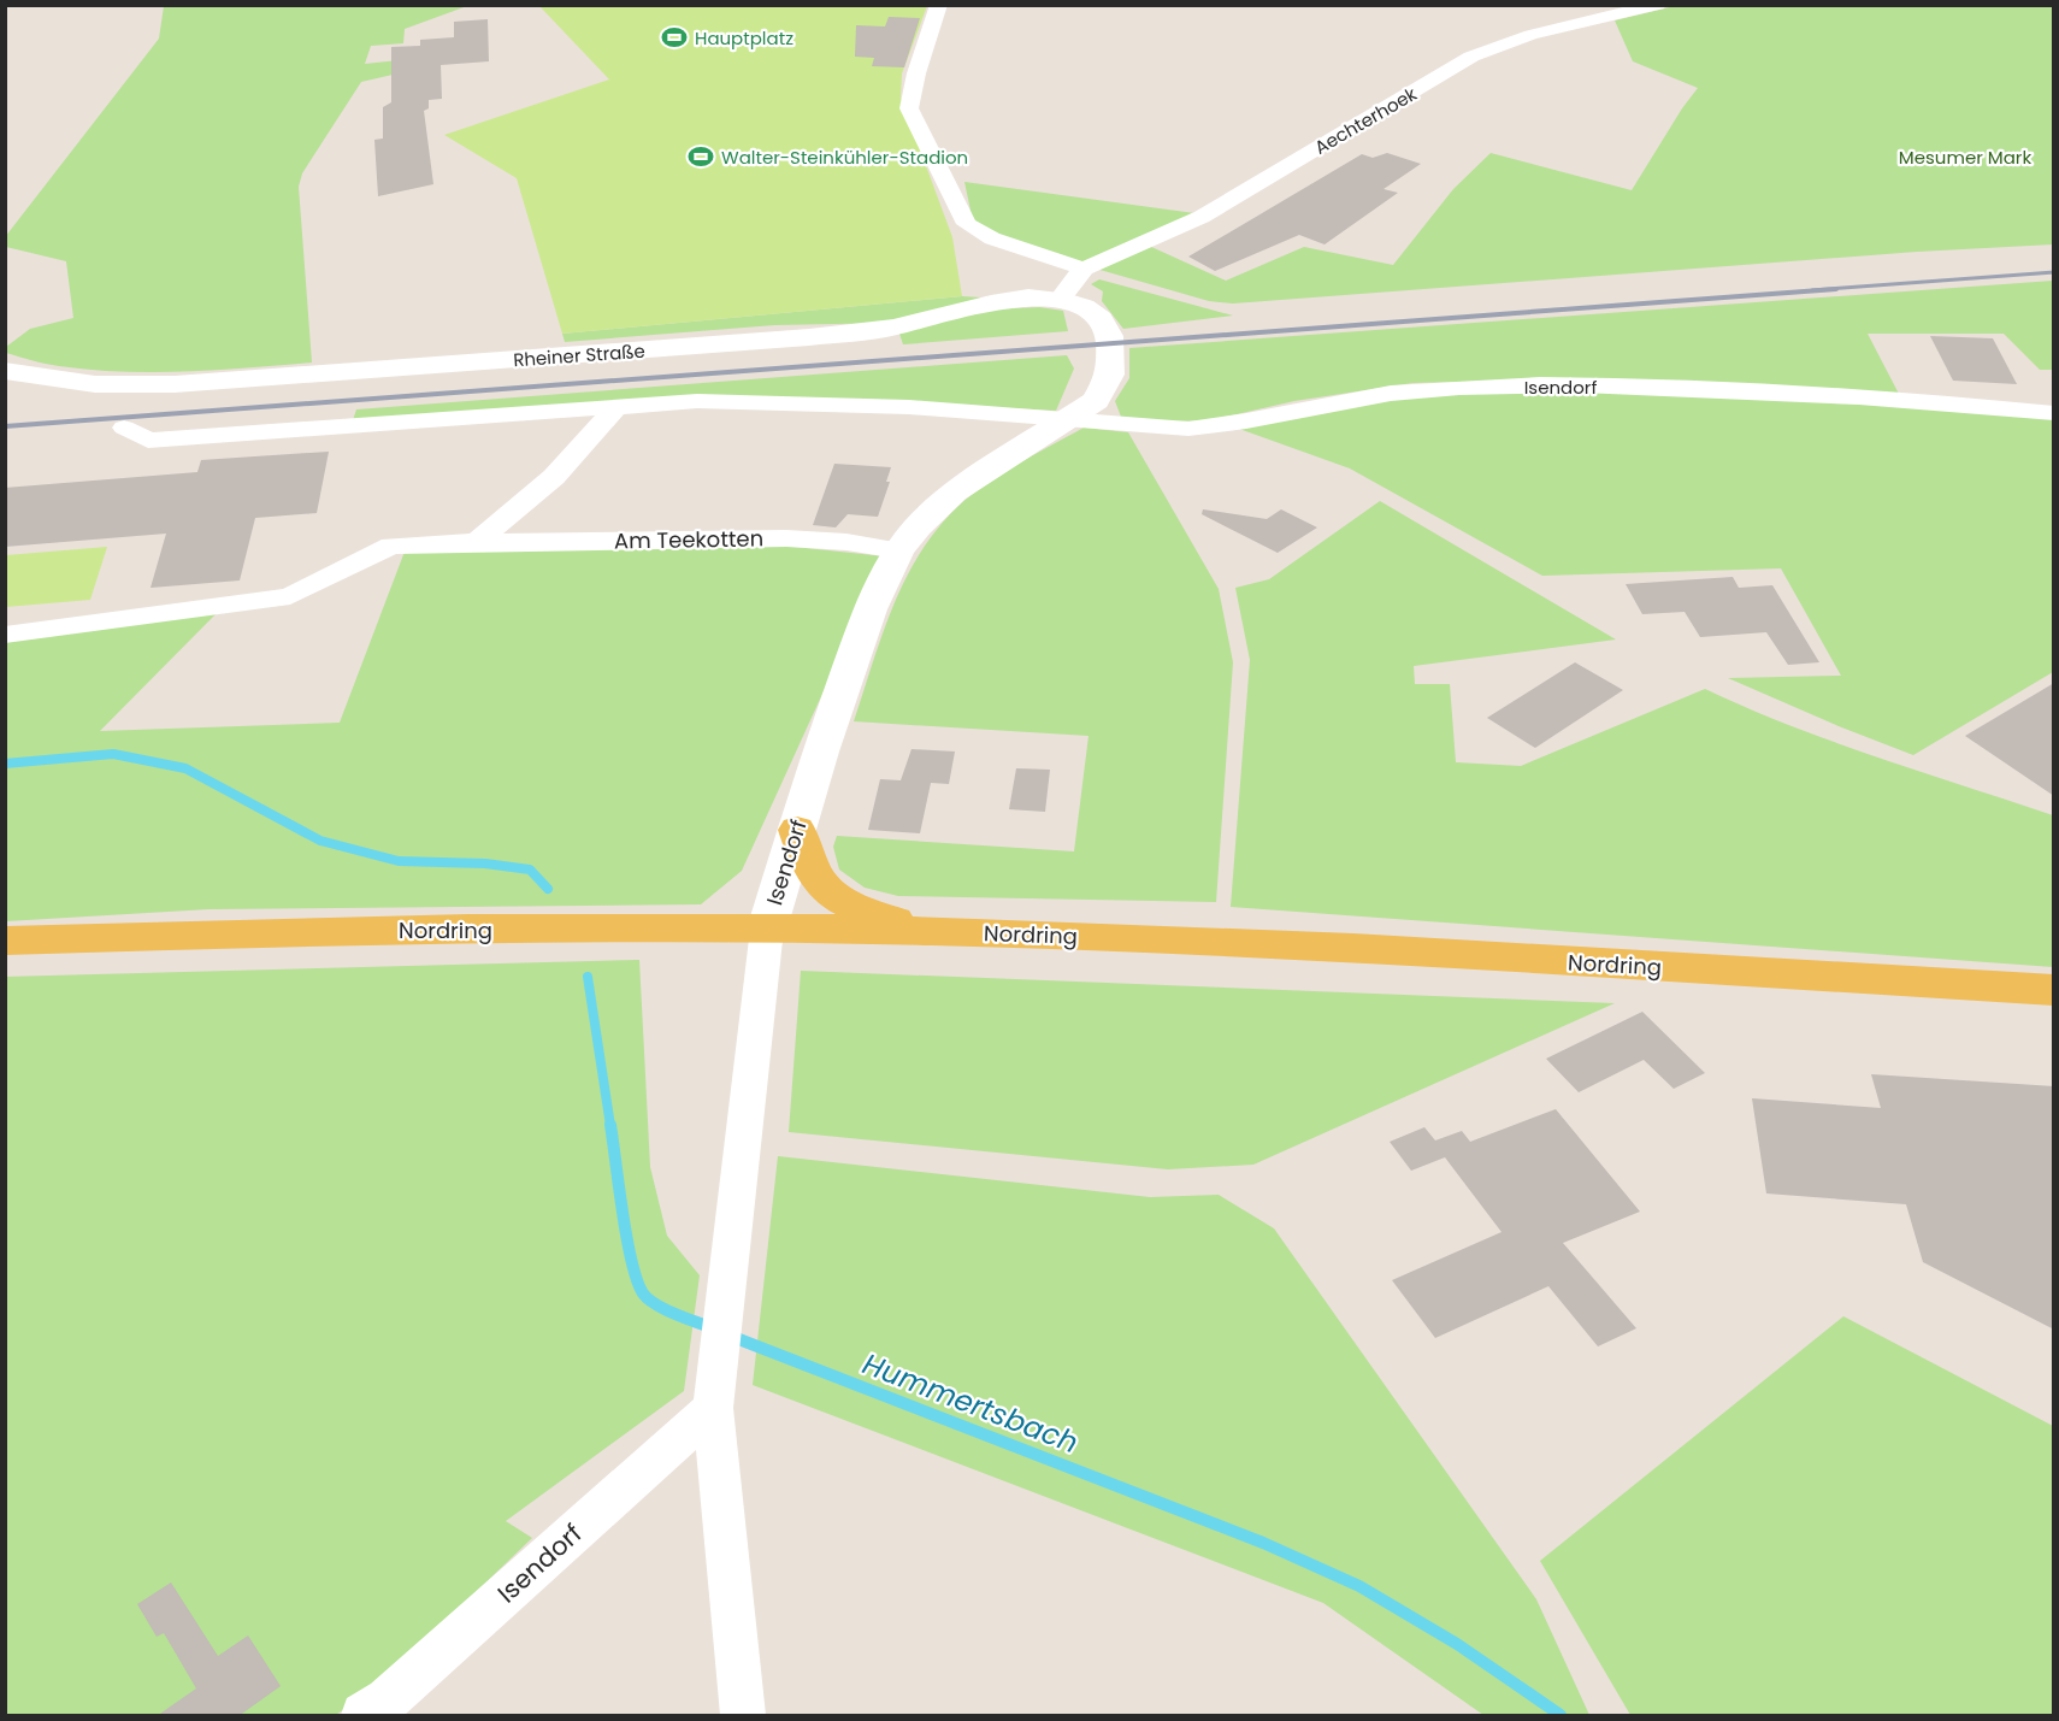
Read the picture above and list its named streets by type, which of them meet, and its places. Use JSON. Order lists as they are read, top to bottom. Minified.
{"streets":{"main road":["Nordring"],"street":["Aechterhoek","Rheiner Straße","Isendorf","Am Teekotten"]},"crossings":[["Aechterhoek","Rheiner Straße"],["Rheiner Straße","Isendorf"],["Isendorf","Am Teekotten"],["Isendorf","Nordring"]],"water":["Hummertsbach"],"parks":["Mesumer Mark"],"places":{"sports":["Hauptplatz","Walter-Steinkühler-Stadion"]}}
